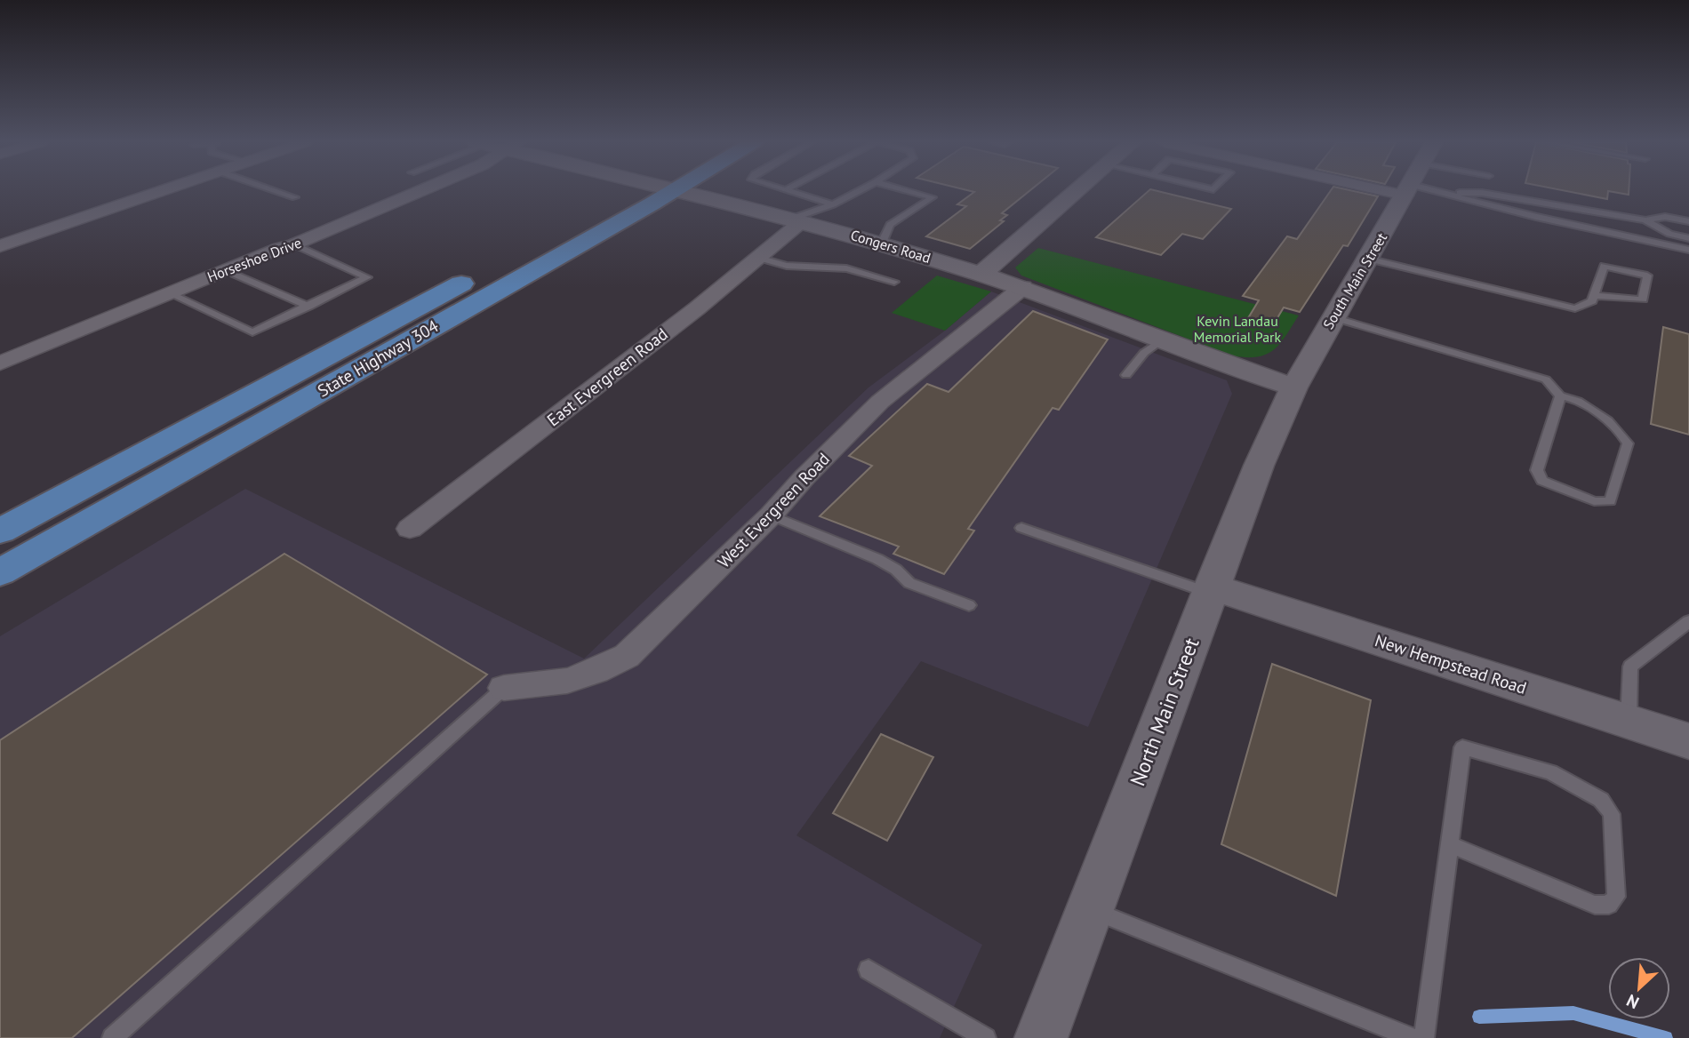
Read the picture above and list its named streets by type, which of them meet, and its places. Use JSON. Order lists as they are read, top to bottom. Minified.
{"streets":{"main road":["State Highway 304"],"street":["Congers Road","Horseshoe Drive","South Main Street","East Evergreen Road","West Evergreen Road","New Hempstead Road","North Main Street"]},"crossings":[["Congers Road","South Main Street"],["Congers Road","East Evergreen Road"],["Congers Road","West Evergreen Road"],["Congers Road","North Main Street"],["South Main Street","North Main Street"],["New Hempstead Road","North Main Street"]],"parks":["Kevin Landau Memorial Park"],"north":"bottom left"}
